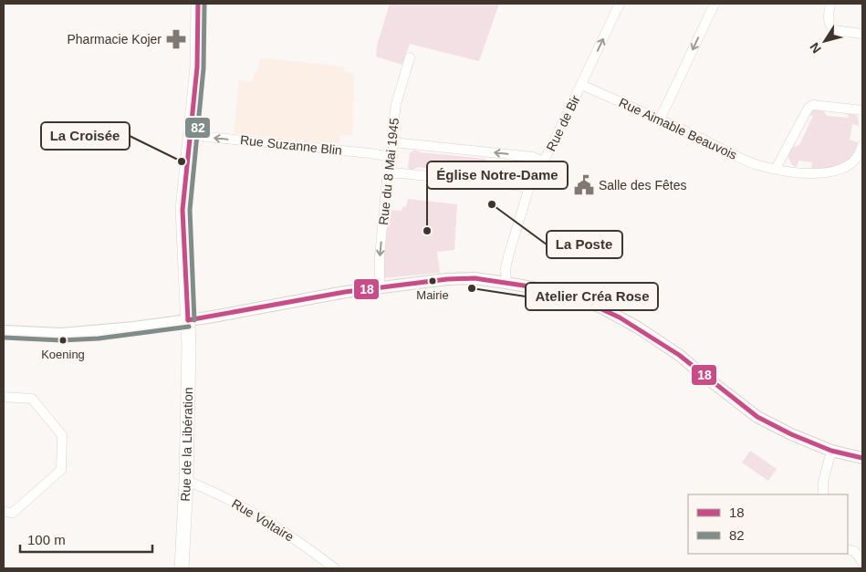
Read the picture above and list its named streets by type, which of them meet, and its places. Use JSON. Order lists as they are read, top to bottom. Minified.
{"streets":{"main road":["Rue de la Libération"],"street":["Rue de Bir","Rue Aimable Beauvois","Rue Suzanne Blin","Rue du 8 Mai 1945","Rue Voltaire"]},"crossings":[["Rue de Bir","Rue Aimable Beauvois"],["Rue Suzanne Blin","Rue du 8 Mai 1945"],["Rue Suzanne Blin","Rue de la Libération"],["Rue de la Libération","Rue Voltaire"]],"one_way":["Rue Suzanne Blin","Rue du 8 Mai 1945"],"places":{"pharmacy":["Pharmacie Kojer"],"other":["La Croisée","La Poste","Église Notre-Dame","Mairie","Atelier Créa Rose","Koening"],"public building":["Salle des Fêtes"]},"lines":["transit line 18","transit line 82"],"legend":["18","82"],"scale_bar":"100 m","north":"bottom left"}
